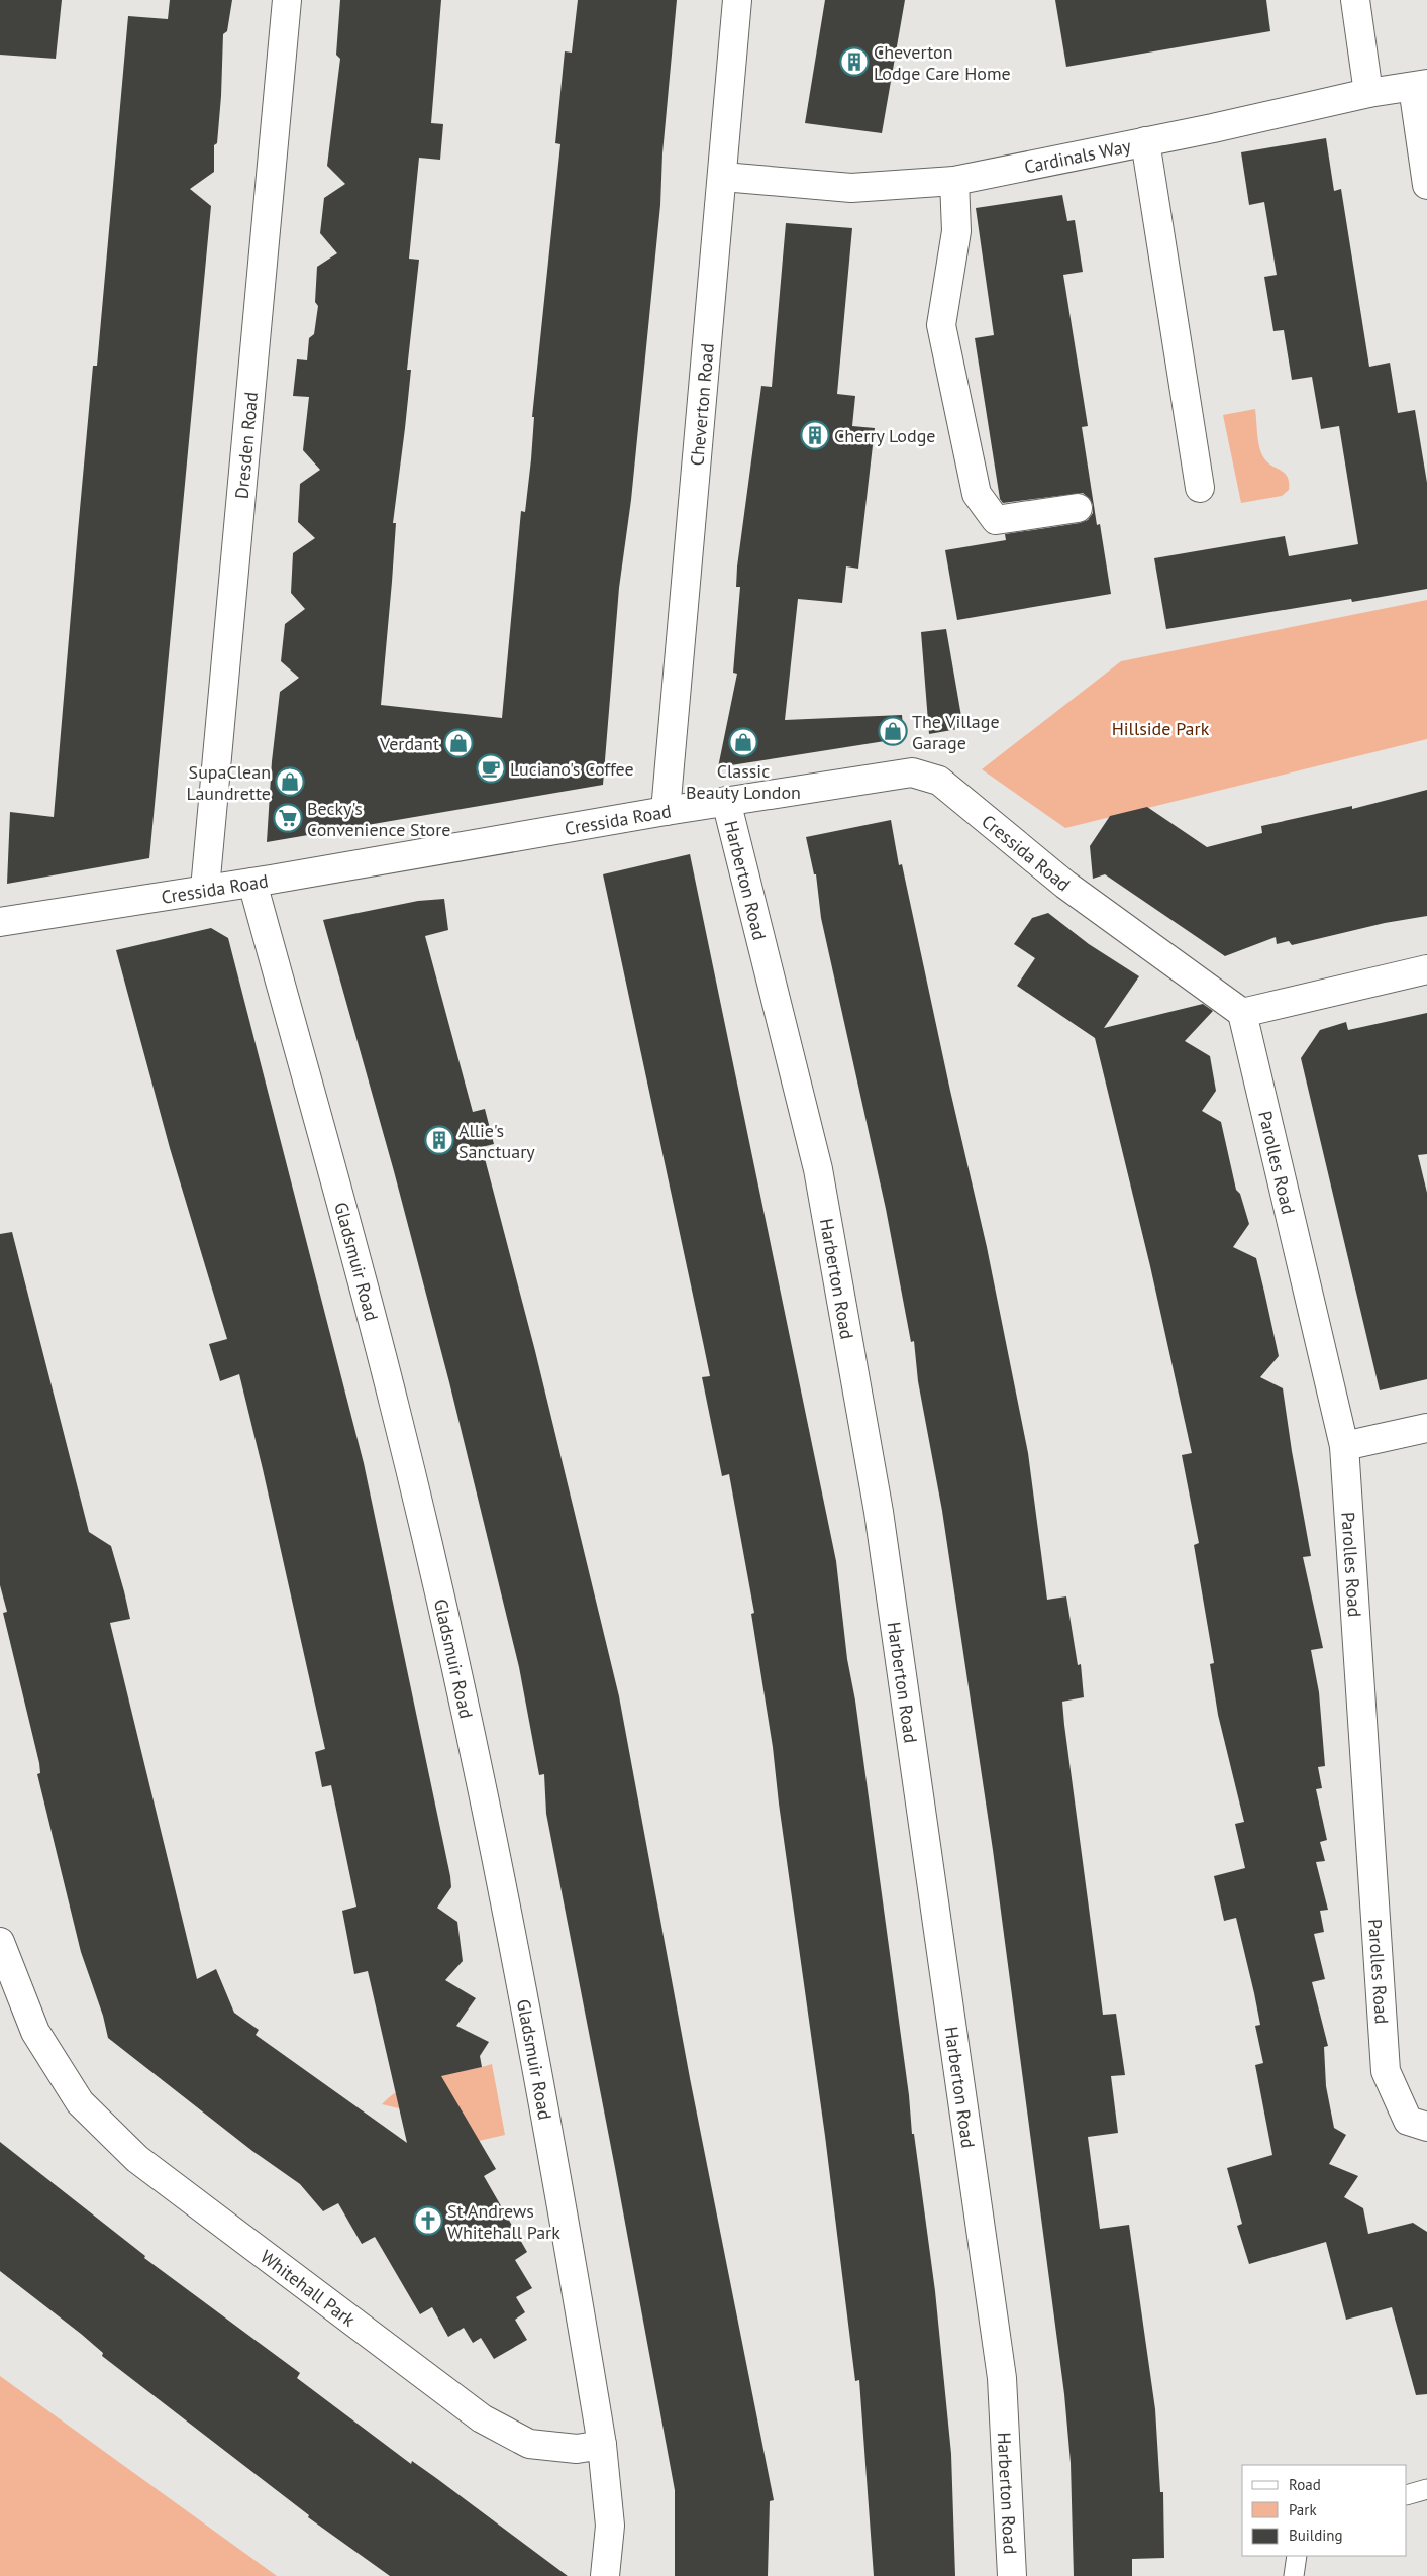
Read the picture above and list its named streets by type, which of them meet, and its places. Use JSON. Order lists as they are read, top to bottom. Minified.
{"streets":{"street":["Cardinals Way","Cheverton Road","Dresden Road","Cressida Road","Harberton Road","Parolles Road","Gladsmuir Road","Whitehall Park"]},"crossings":[["Cardinals Way","Cheverton Road"],["Cheverton Road","Cressida Road"],["Dresden Road","Cressida Road"],["Cressida Road","Harberton Road"],["Cressida Road","Parolles Road"],["Cressida Road","Gladsmuir Road"],["Gladsmuir Road","Whitehall Park"]],"parks":["Hillside Park"],"places":{"building":["Cheverton Lodge Care Home","Cherry Lodge","Allie's Sanctuary"],"shop":["The Village Garage","Classic Beauty London","Verdant","SupaClean Laundrette"],"cafe":["Luciano's Coffee"],"supermarket":["Becky's Convenience Store"],"church":["St Andrews Whitehall Park"]},"legend":["Road","Park","Building"]}
